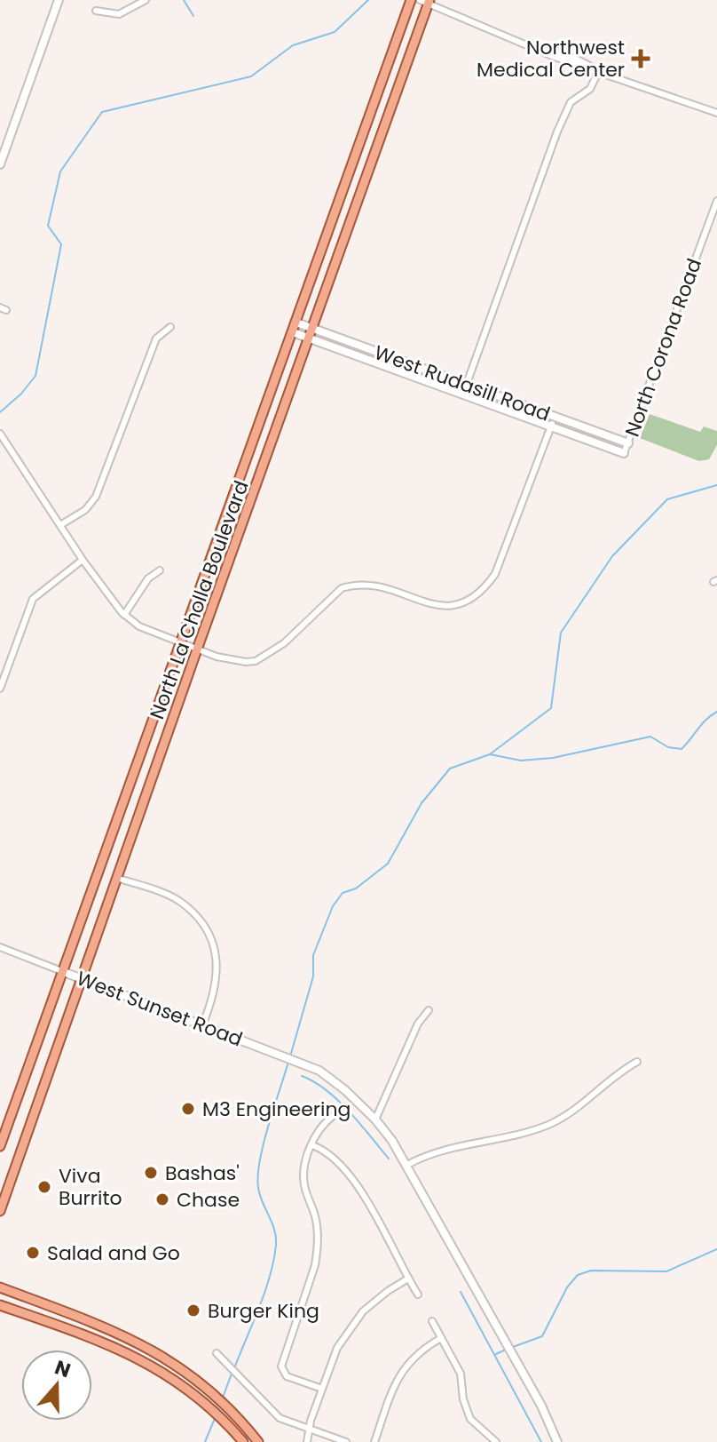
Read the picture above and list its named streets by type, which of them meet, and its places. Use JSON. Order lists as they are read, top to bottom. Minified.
{"streets":{"main road":["North La Cholla Boulevard"],"street":["North Corona Road","West Rudasill Road","West Sunset Road"]},"crossings":[["North Corona Road","West Rudasill Road"],["West Rudasill Road","North La Cholla Boulevard"],["North La Cholla Boulevard","West Sunset Road"]],"places":{"health":["Northwest Medical Center"],"other":["M3 Engineering","Bashas'","Viva Burrito","Chase","Salad and Go","Burger King"]},"north":"top"}
